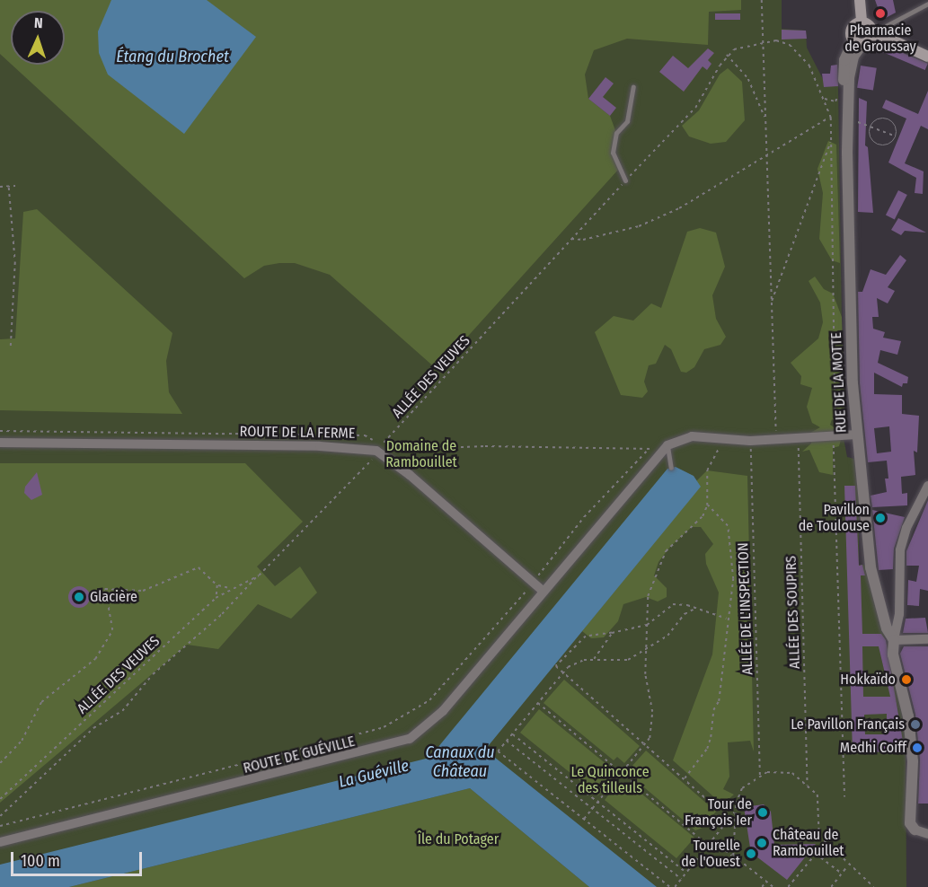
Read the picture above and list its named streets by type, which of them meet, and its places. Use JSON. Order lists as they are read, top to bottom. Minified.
{"streets":{"street":["RUE DE LA MOTTE","ROUTE DE LA FERME","ROUTE DE GUÉVILLE"],"path":["ALLÉE DES VEUVES","ALLÉE DE L'INSPECTION","ALLÉE DES SOUPIRS"]},"crossings":[["ALLÉE DES VEUVES","ROUTE DE LA FERME"]],"water":["Étang du Brochet","Canaux du Château","La Guéville"],"parks":["Domaine de Rambouillet","Le Quinconce des tilleuls","Île du Potager"],"places":["Pharmacie de Groussay","Pavillon de Toulouse","Glacière","Hokkaïdo","Le Pavillon Français","Medhi Coiff","Tour de François Ier","Château de Rambouillet","Tourelle de l'Ouest"],"scale_bar":"100 m","north":"top"}
